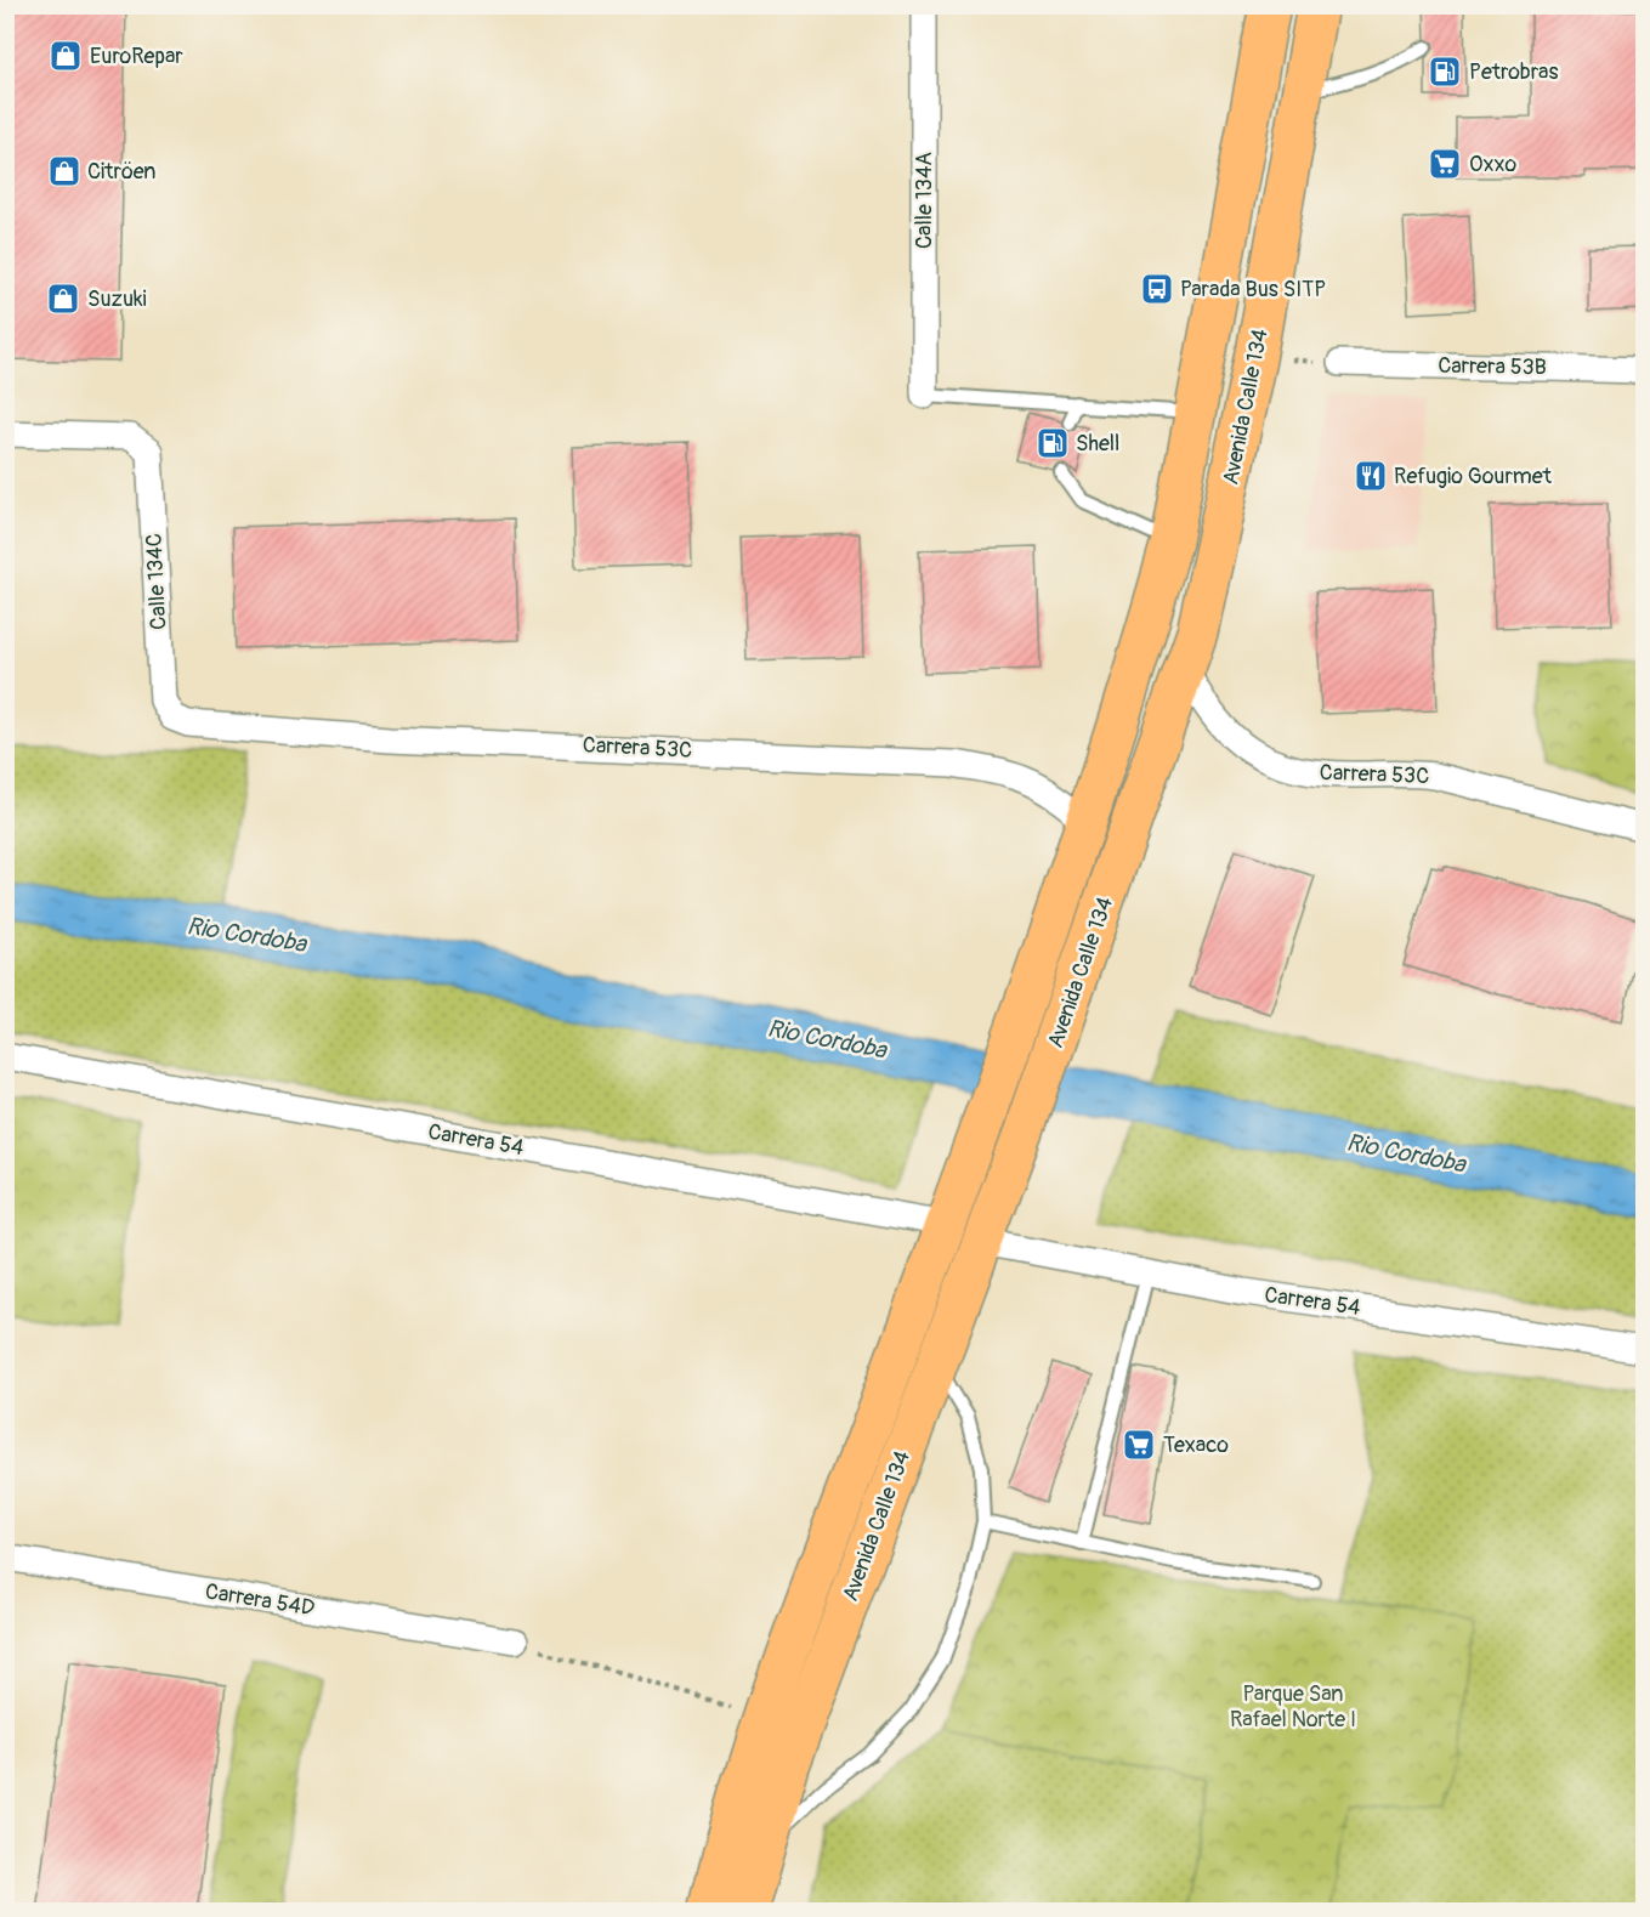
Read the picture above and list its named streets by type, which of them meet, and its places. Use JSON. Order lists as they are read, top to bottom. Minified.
{"streets":{"main road":["Avenida Calle 134"],"street":["Calle 134A","Carrera 53B","Calle 134C","Carrera 53C","Carrera 54","Carrera 54D"]},"crossings":[["Avenida Calle 134","Carrera 53C"],["Avenida Calle 134","Carrera 54"],["Calle 134C","Carrera 53C"]],"water":["Rio Cordoba"],"parks":["Parque San Rafael Norte I"],"places":{"shop":["EuroRepar","Citröen","Suzuki"],"fuel station":["Petrobras","Shell"],"supermarket":["Oxxo","Texaco"],"bus stop":["Parada Bus SITP"],"restaurant":["Refugio Gourmet"]}}
